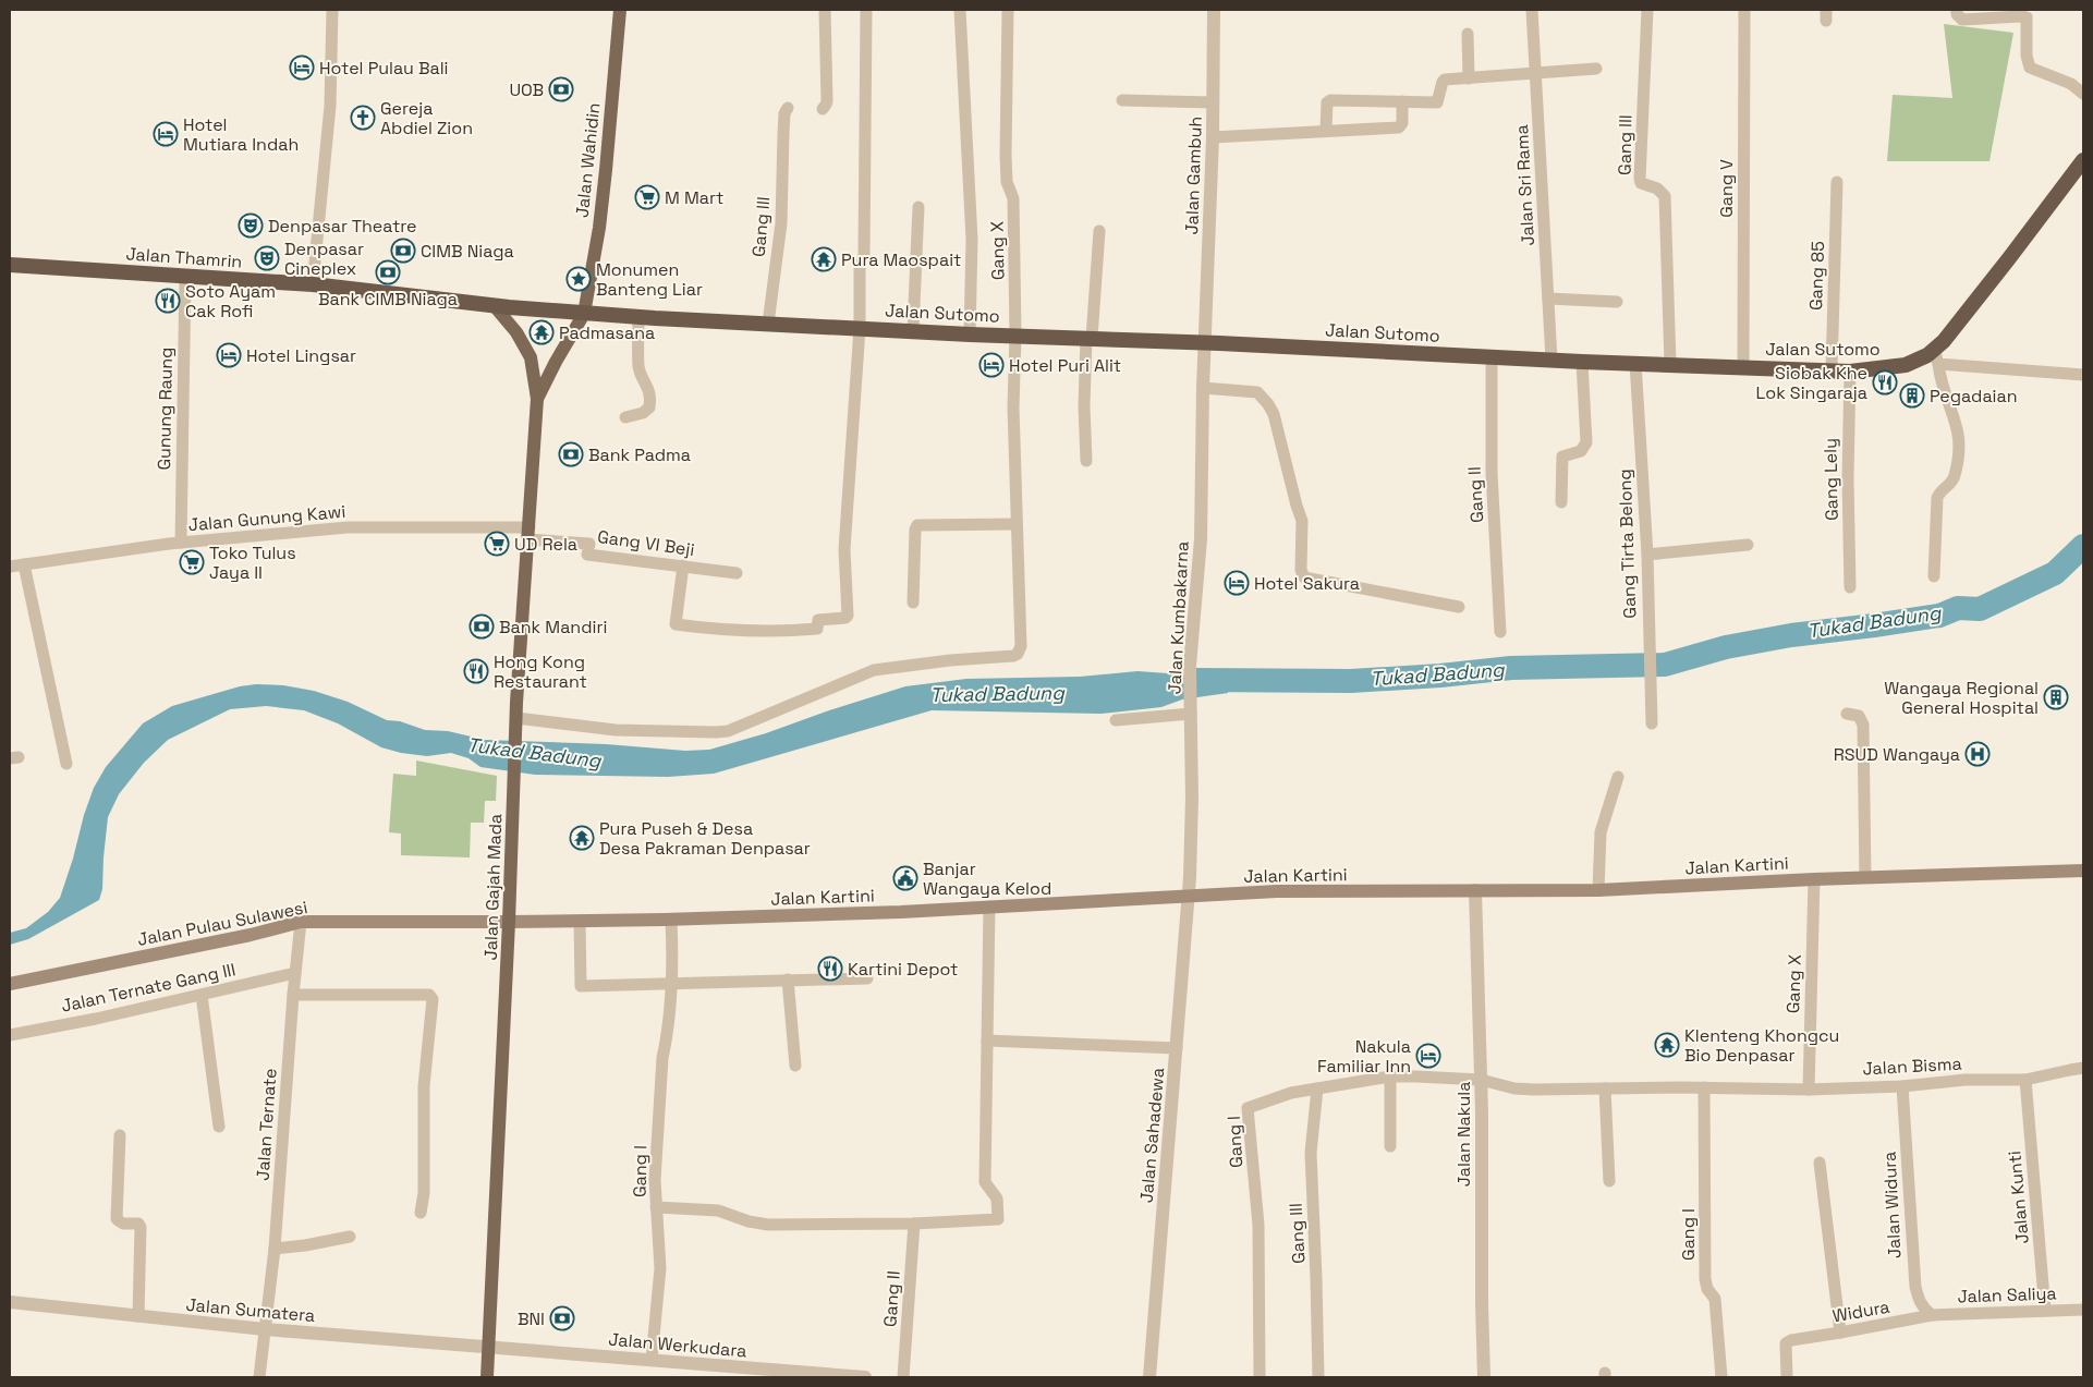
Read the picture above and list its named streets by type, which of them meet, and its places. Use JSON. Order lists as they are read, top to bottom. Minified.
{"streets":{"highway":["Jalan Thamrin","Jalan Sutomo"],"main road":["Jalan Wahidin","Jalan Kartini","Jalan Gajah Mada","Jalan Pulau Sulawesi"],"street":["Gang III","Jalan Gambuh","Jalan Sri Rama","Gang V","Gang X","Gang 85","Gunung Raung","Gang Lely","Gang II","Jalan Gunung Kawi","Gang VI Beji","Gang Tirta Belong","Jalan Kumbakarna","Jalan Ternate Gang III","Jalan Bisma","Jalan Ternate","Jalan Nakula","Jalan Sahadewa","Gang I","Jalan Kunti","Jalan Widura","Jalan Saliya","Jalan Sumatera","Widura","Jalan Werkudara"]},"crossings":[["Gang III","Jalan Sutomo"],["Gang III","Gang I"],["Jalan Wahidin","Jalan Thamrin"],["Jalan Wahidin","Jalan Sutomo"],["Jalan Wahidin","Jalan Gajah Mada"],["Jalan Gambuh","Jalan Sutomo"],["Jalan Gambuh","Jalan Kumbakarna"],["Jalan Sri Rama","Jalan Sutomo"],["Gang V","Jalan Sutomo"],["Gang X","Jalan Sutomo"],["Gang X","Jalan Kartini"],["Gang X","Jalan Gajah Mada"],["Gang X","Jalan Bisma"],["Jalan Thamrin","Jalan Sutomo"],["Jalan Thamrin","Gunung Raung"],["Jalan Thamrin","Jalan Gajah Mada"],["Gang 85","Jalan Sutomo"],["Jalan Sutomo","Gang Lely"],["Jalan Sutomo","Gang II"],["Jalan Sutomo","Gang Tirta Belong"],["Jalan Sutomo","Jalan Kumbakarna"],["Jalan Sutomo","Jalan Gajah Mada"],["Gunung Raung","Jalan Gunung Kawi"],["Jalan Gunung Kawi","Gang VI Beji"],["Jalan Gunung Kawi","Jalan Gajah Mada"],["Gang VI Beji","Jalan Gajah Mada"],["Jalan Kumbakarna","Jalan Kartini"],["Jalan Kumbakarna","Jalan Sahadewa"],["Jalan Kartini","Jalan Gajah Mada"],["Jalan Kartini","Jalan Pulau Sulawesi"],["Jalan Kartini","Jalan Nakula"],["Jalan Kartini","Jalan Sahadewa"],["Jalan Kartini","Gang I"],["Jalan Gajah Mada","Jalan Pulau Sulawesi"],["Jalan Gajah Mada","Jalan Sumatera"],["Jalan Gajah Mada","Jalan Werkudara"],["Jalan Pulau Sulawesi","Jalan Ternate"],["Jalan Ternate Gang III","Jalan Ternate"],["Jalan Bisma","Jalan Nakula"],["Jalan Bisma","Gang I"],["Jalan Bisma","Jalan Kunti"],["Jalan Bisma","Jalan Widura"],["Jalan Ternate","Jalan Sumatera"],["Jalan Nakula","Gang I"],["Gang I","Jalan Werkudara"],["Jalan Kunti","Jalan Saliya"],["Jalan Widura","Jalan Saliya"],["Jalan Widura","Widura"],["Jalan Saliya","Widura"],["Jalan Sumatera","Jalan Werkudara"]],"water":["Tukad Badung"],"places":{"hotel":["Hotel Pulau Bali","Hotel Mutiara Indah","Hotel Lingsar","Hotel Puri Alit","Hotel Sakura","Nakula Familiar Inn"],"bank":["UOB","CIMB Niaga","Bank CIMB Niaga","Bank Padma","Bank Mandiri","BNI"],"church":["Gereja Abdiel Zion"],"supermarket":["M Mart","UD Rela","Toko Tulus Jaya II"],"theatre":["Denpasar Theatre","Denpasar Cineplex"],"temple":["Pura Maospait","Padmasana","Pura Puseh & Desa Desa Pakraman Denpasar","Klenteng Khongcu Bio Denpasar"],"place":["Monumen Banteng Liar"],"restaurant":["Soto Ayam Cak Rofi","Siobak Khe Lok Singaraja","Hong Kong Restaurant","Kartini Depot"],"building":["Pegadaian","Wangaya Regional General Hospital"],"hospital":["RSUD Wangaya"],"public building":["Banjar Wangaya Kelod"]}}
